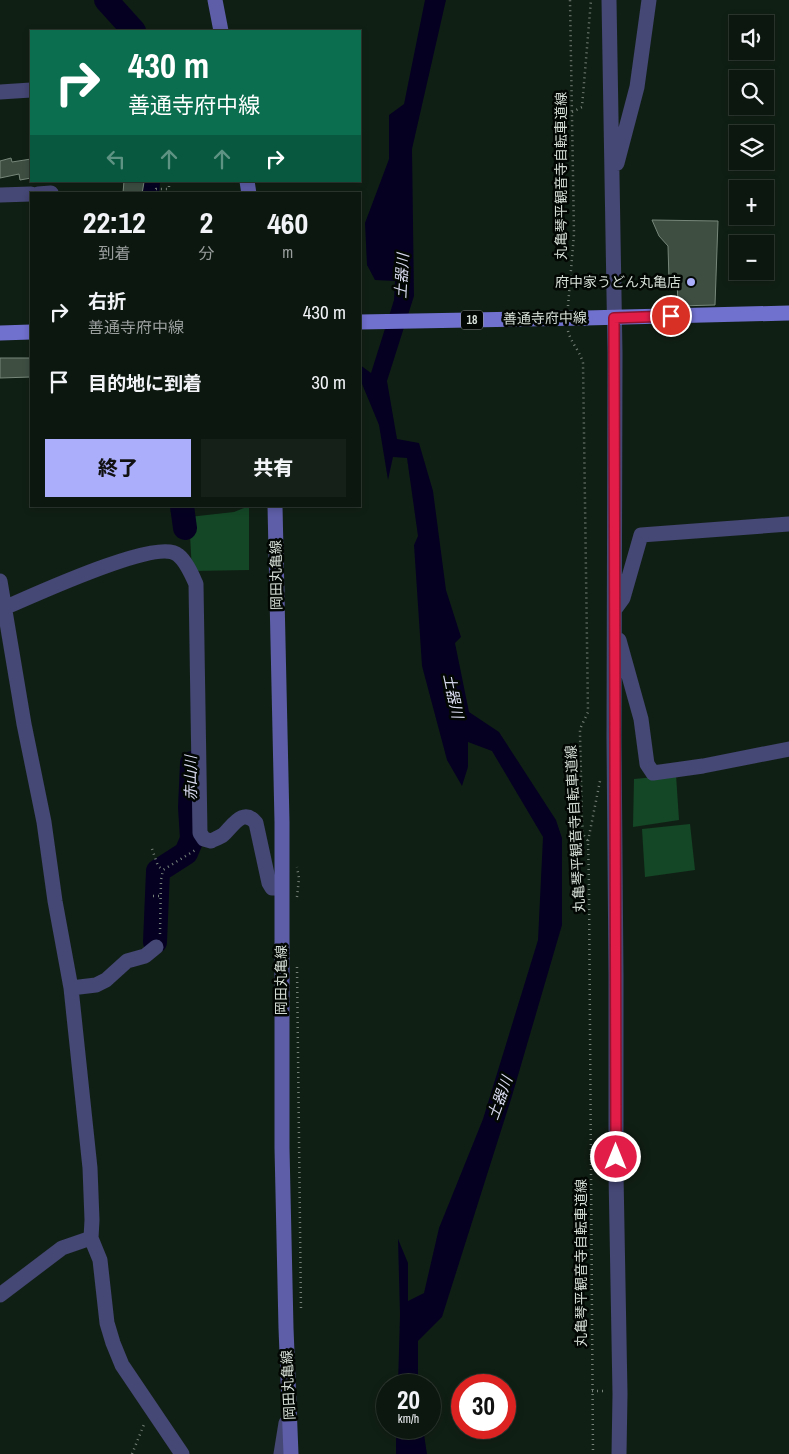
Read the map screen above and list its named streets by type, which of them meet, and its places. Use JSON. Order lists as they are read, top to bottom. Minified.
{"streets":{"main road":["善通寺府中線","18","岡田丸亀線"],"path":["丸亀琴平観音寺自転車道線"]},"water":["土器川","赤山川"],"places":["府中家うどん丸亀店"],"page":{"map_buttons":["+","−"],"turn":["430 m","善通寺府中線"],"eta":["22:12","到着","2","分","460","m"],"list":[{"name":"右折","note":"善通寺府中線","value":"430 m"},{"name":"目的地に到着","value":"30 m"}],"buttons":["終了","共有"],"speed":"20 km/h","limit":"30"}}
